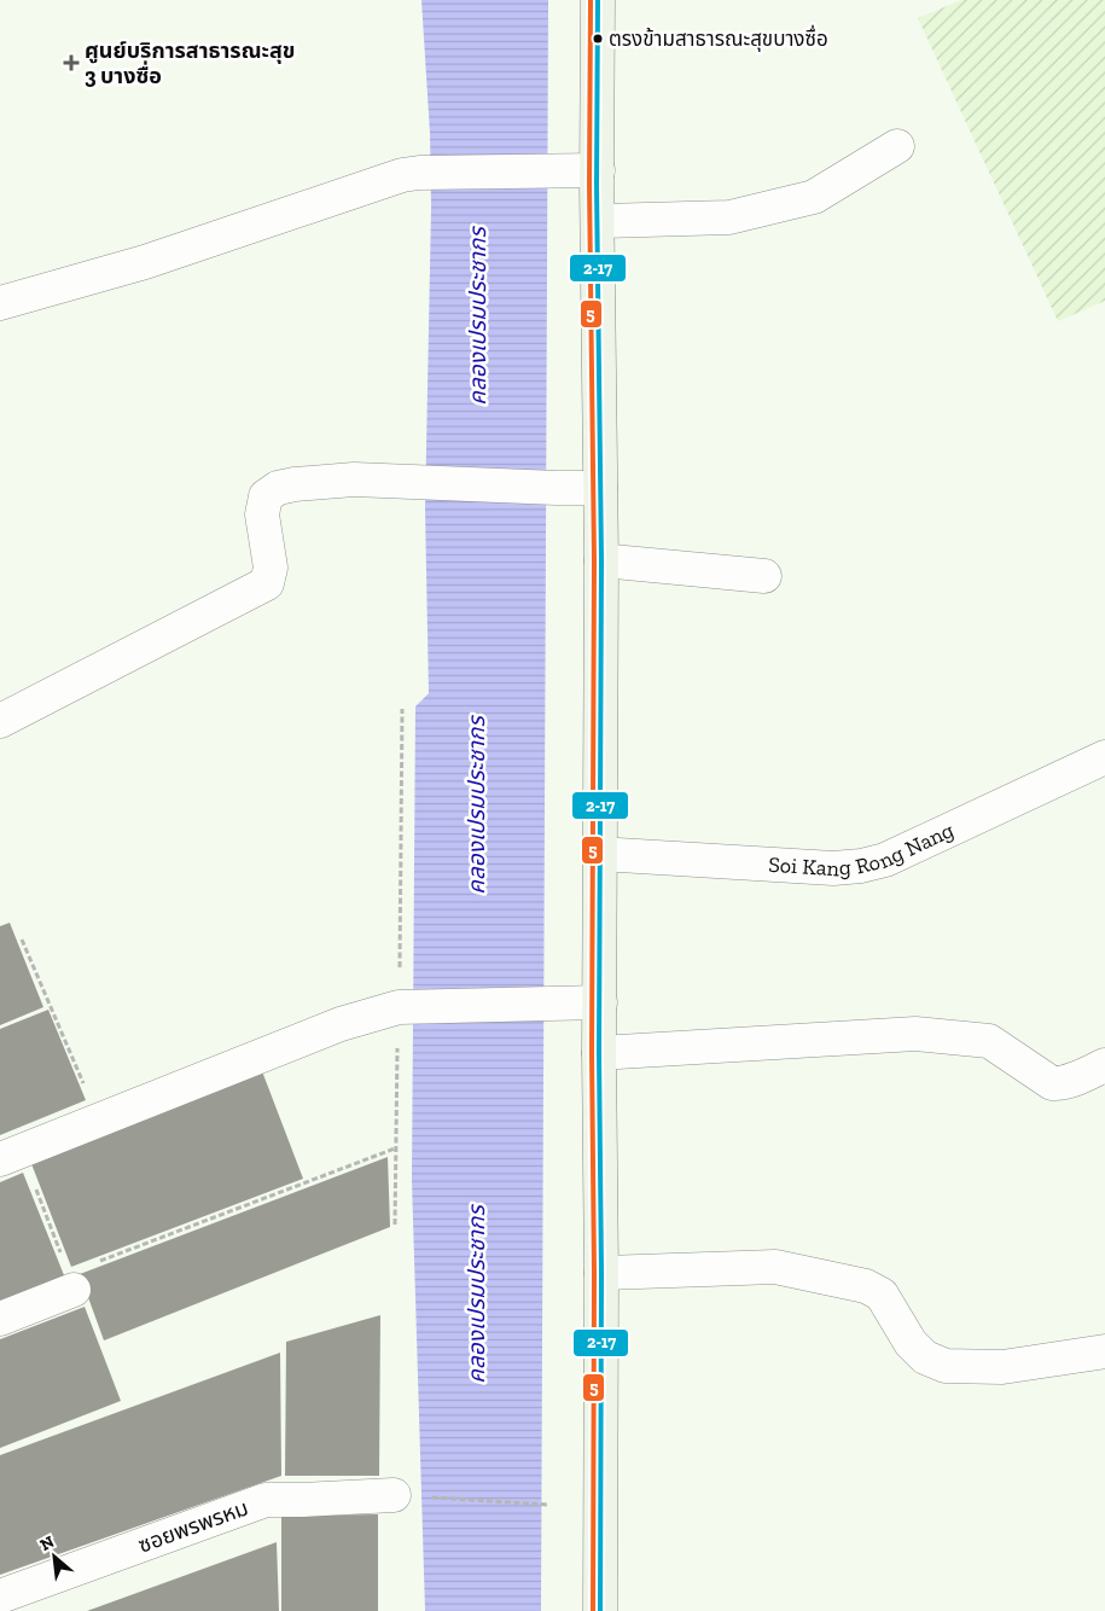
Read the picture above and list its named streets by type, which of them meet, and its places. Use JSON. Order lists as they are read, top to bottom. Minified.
{"streets":{"street":["Soi Kang Rong Nang","ซอยพรพรหม"]},"water":["คลองเปรมประชากร"],"places":{"other":["ตรงข้ามสาธารณะสุขบางซื่อ"],"health":["ศูนย์บริการสาธารณะสุข 3 บางซื่อ"]},"lines":["transit line 2-17","transit line 5"],"north":"top left"}
